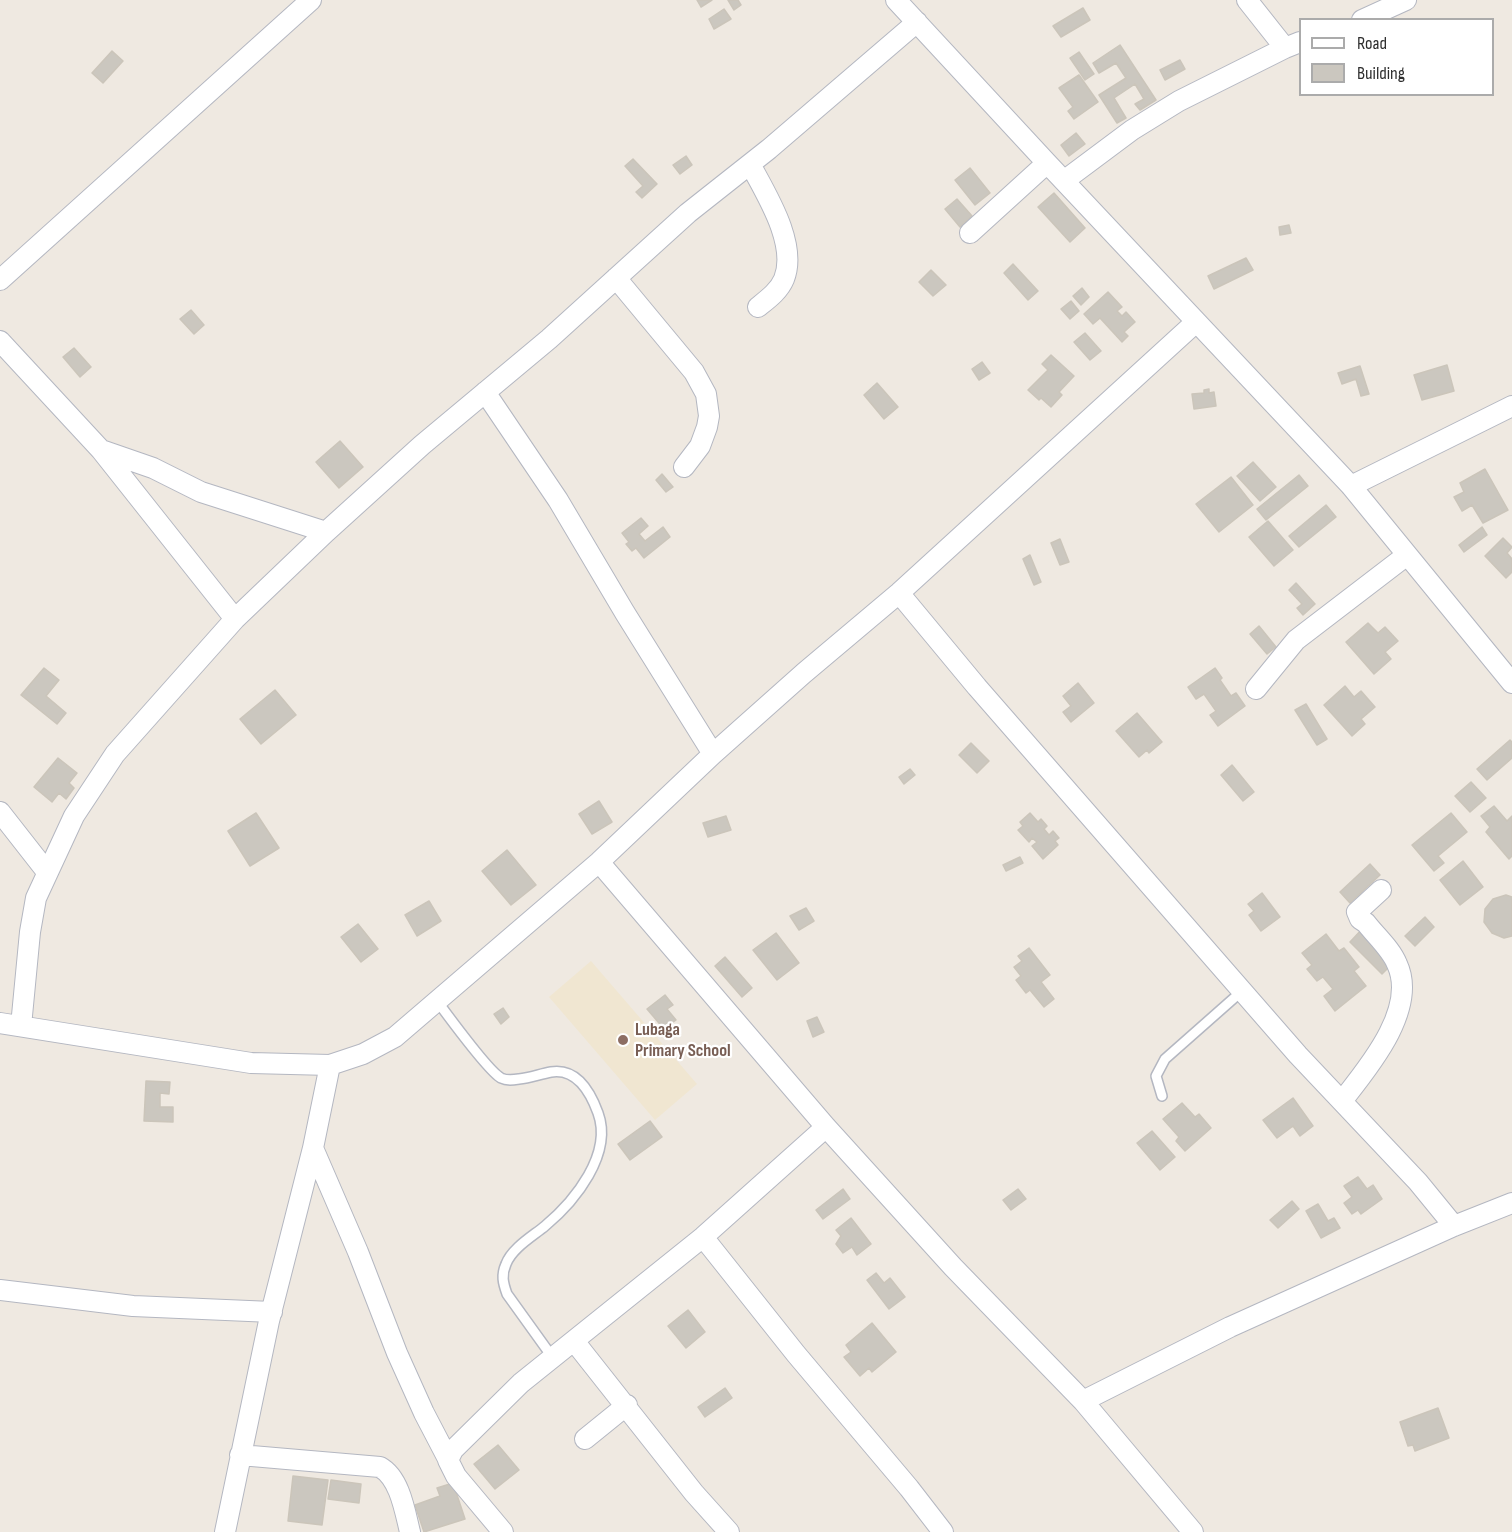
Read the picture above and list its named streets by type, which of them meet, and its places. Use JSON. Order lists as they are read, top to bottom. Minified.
{"places":["Lubaga Primary School"],"legend":["Road","Building"]}
